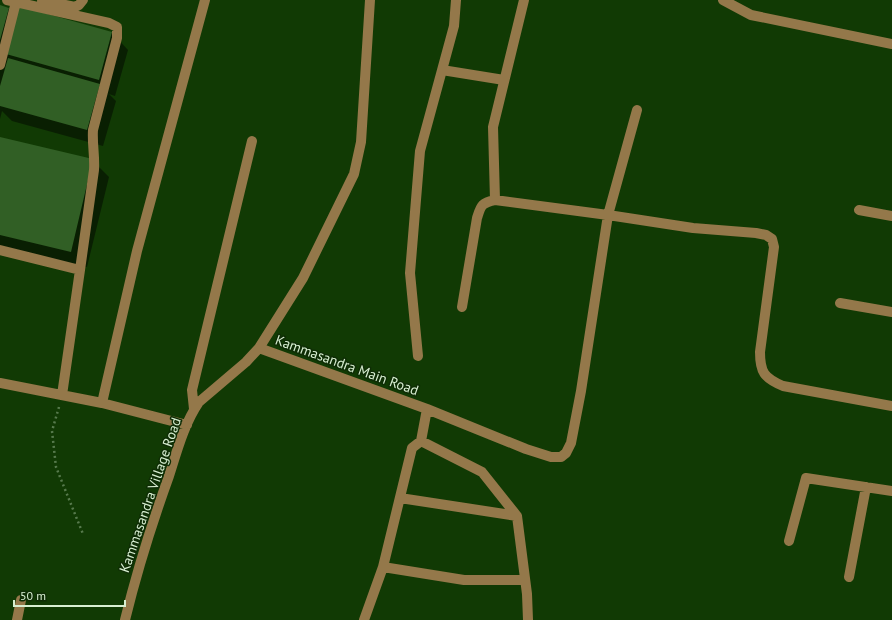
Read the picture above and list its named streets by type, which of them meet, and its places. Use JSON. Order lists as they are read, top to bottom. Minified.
{"streets":{"street":["Kammasandra Main Road","Kammasandra Village Road"]},"crossings":[["Kammasandra Main Road","Kammasandra Village Road"]],"scale_bar":"50 m"}
